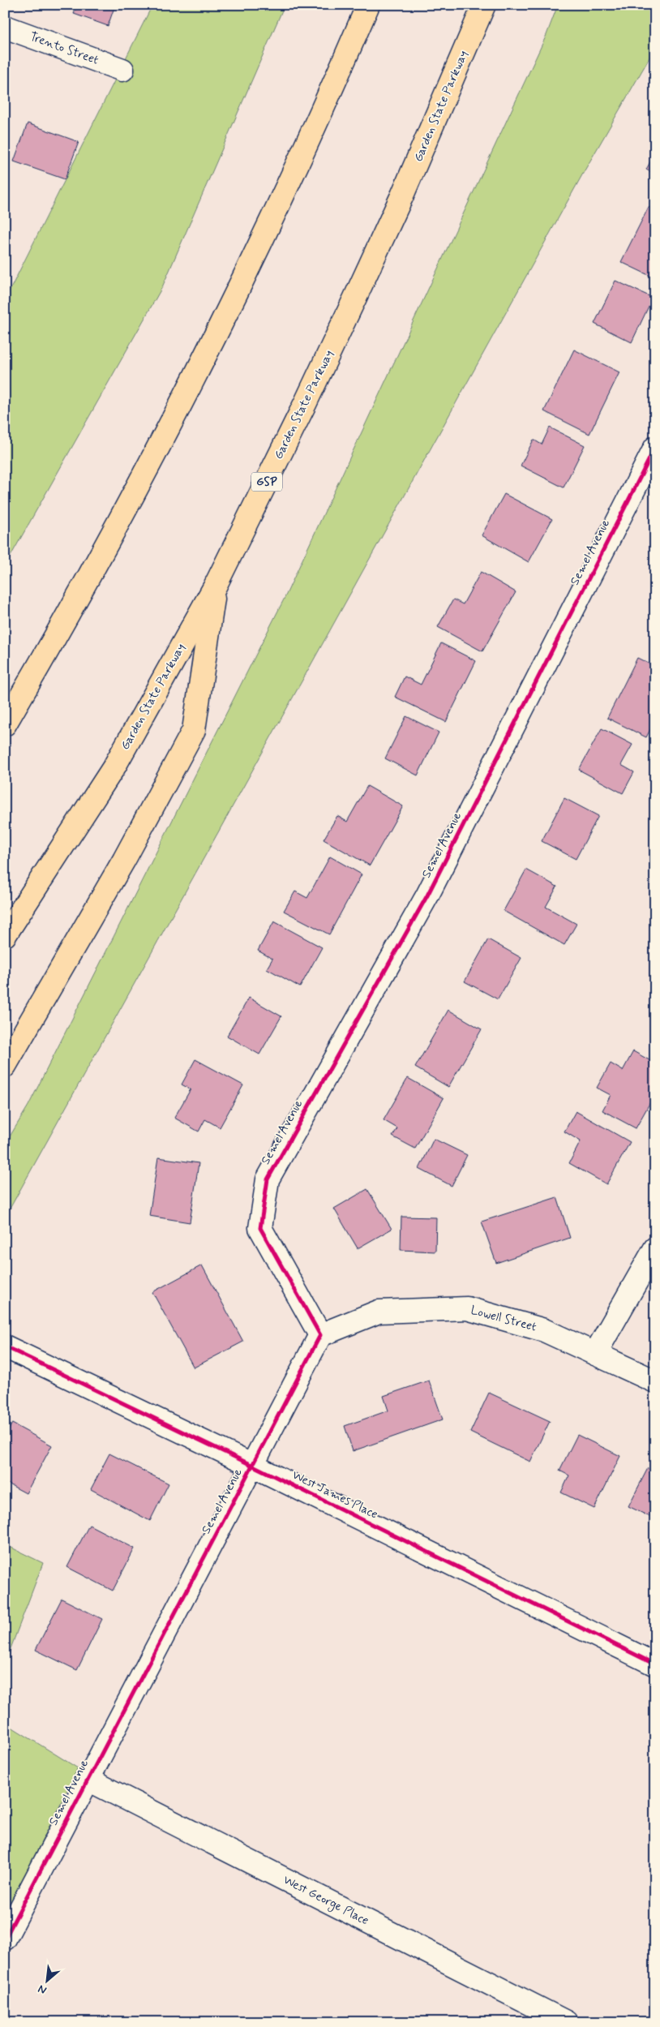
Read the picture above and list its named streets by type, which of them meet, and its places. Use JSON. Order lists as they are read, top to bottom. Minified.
{"streets":{"highway":["Garden State Parkway","GSP"],"street":["Trento Street","Semel Avenue","Lowell Street","West James Place","West George Place"]},"crossings":[["Semel Avenue","Lowell Street"],["Semel Avenue","West James Place"],["Semel Avenue","West George Place"]],"north":"bottom left"}
